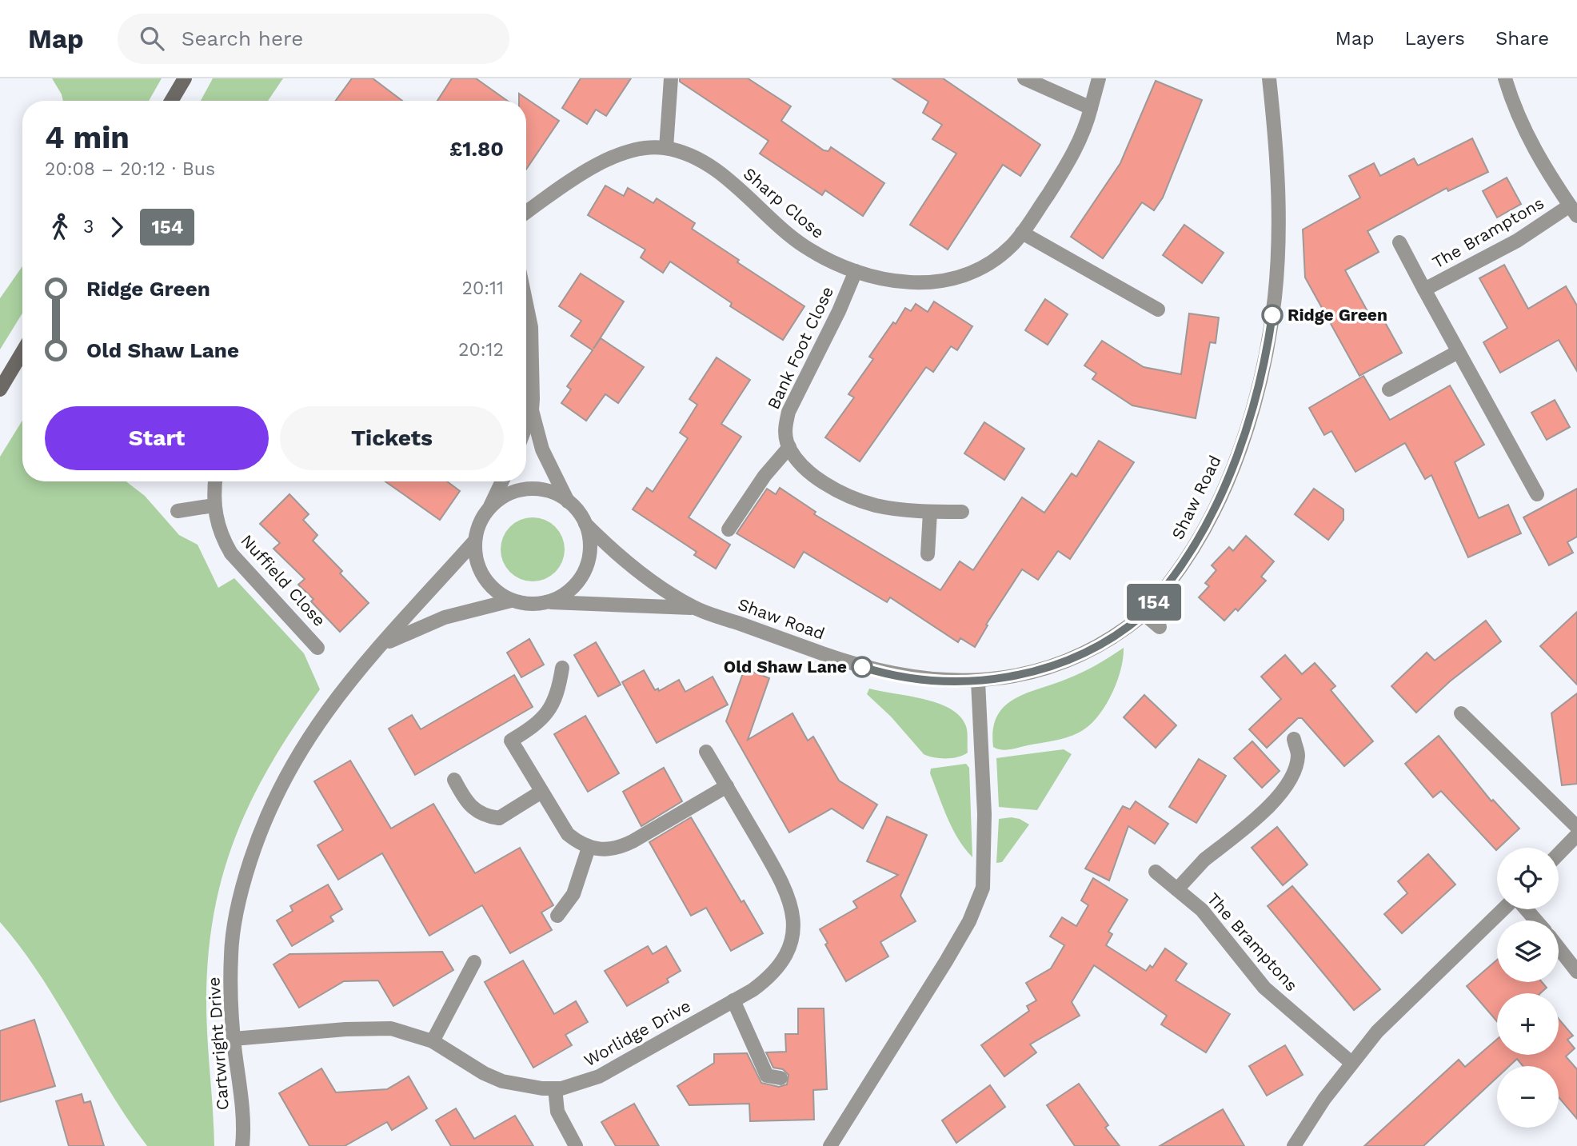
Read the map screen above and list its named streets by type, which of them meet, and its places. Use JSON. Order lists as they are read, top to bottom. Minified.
{"streets":{"street":["Sharp Close","The Bramptons","Bank Foot Close","Shaw Road","Nuffield Close","Worlidge Drive","Cartwright Drive"]},"crossings":[["Sharp Close","Bank Foot Close"],["Shaw Road","Cartwright Drive"],["Worlidge Drive","Cartwright Drive"]],"places":["Ridge Green","Old Shaw Lane"],"lines":["bus line 154"],"page":{"header":"Map","search":"Search here","nav":["Map","Layers","Share"],"on_map":"154","heading":["4 min","20:08 – 20:12 · Bus","£1.80"],"legs":["3","154"],"list":[{"name":"Ridge Green","value":"20:11"},{"name":"Old Shaw Lane","value":"20:12"}],"buttons":["Start","Tickets"],"map_buttons":["+","−"]}}
